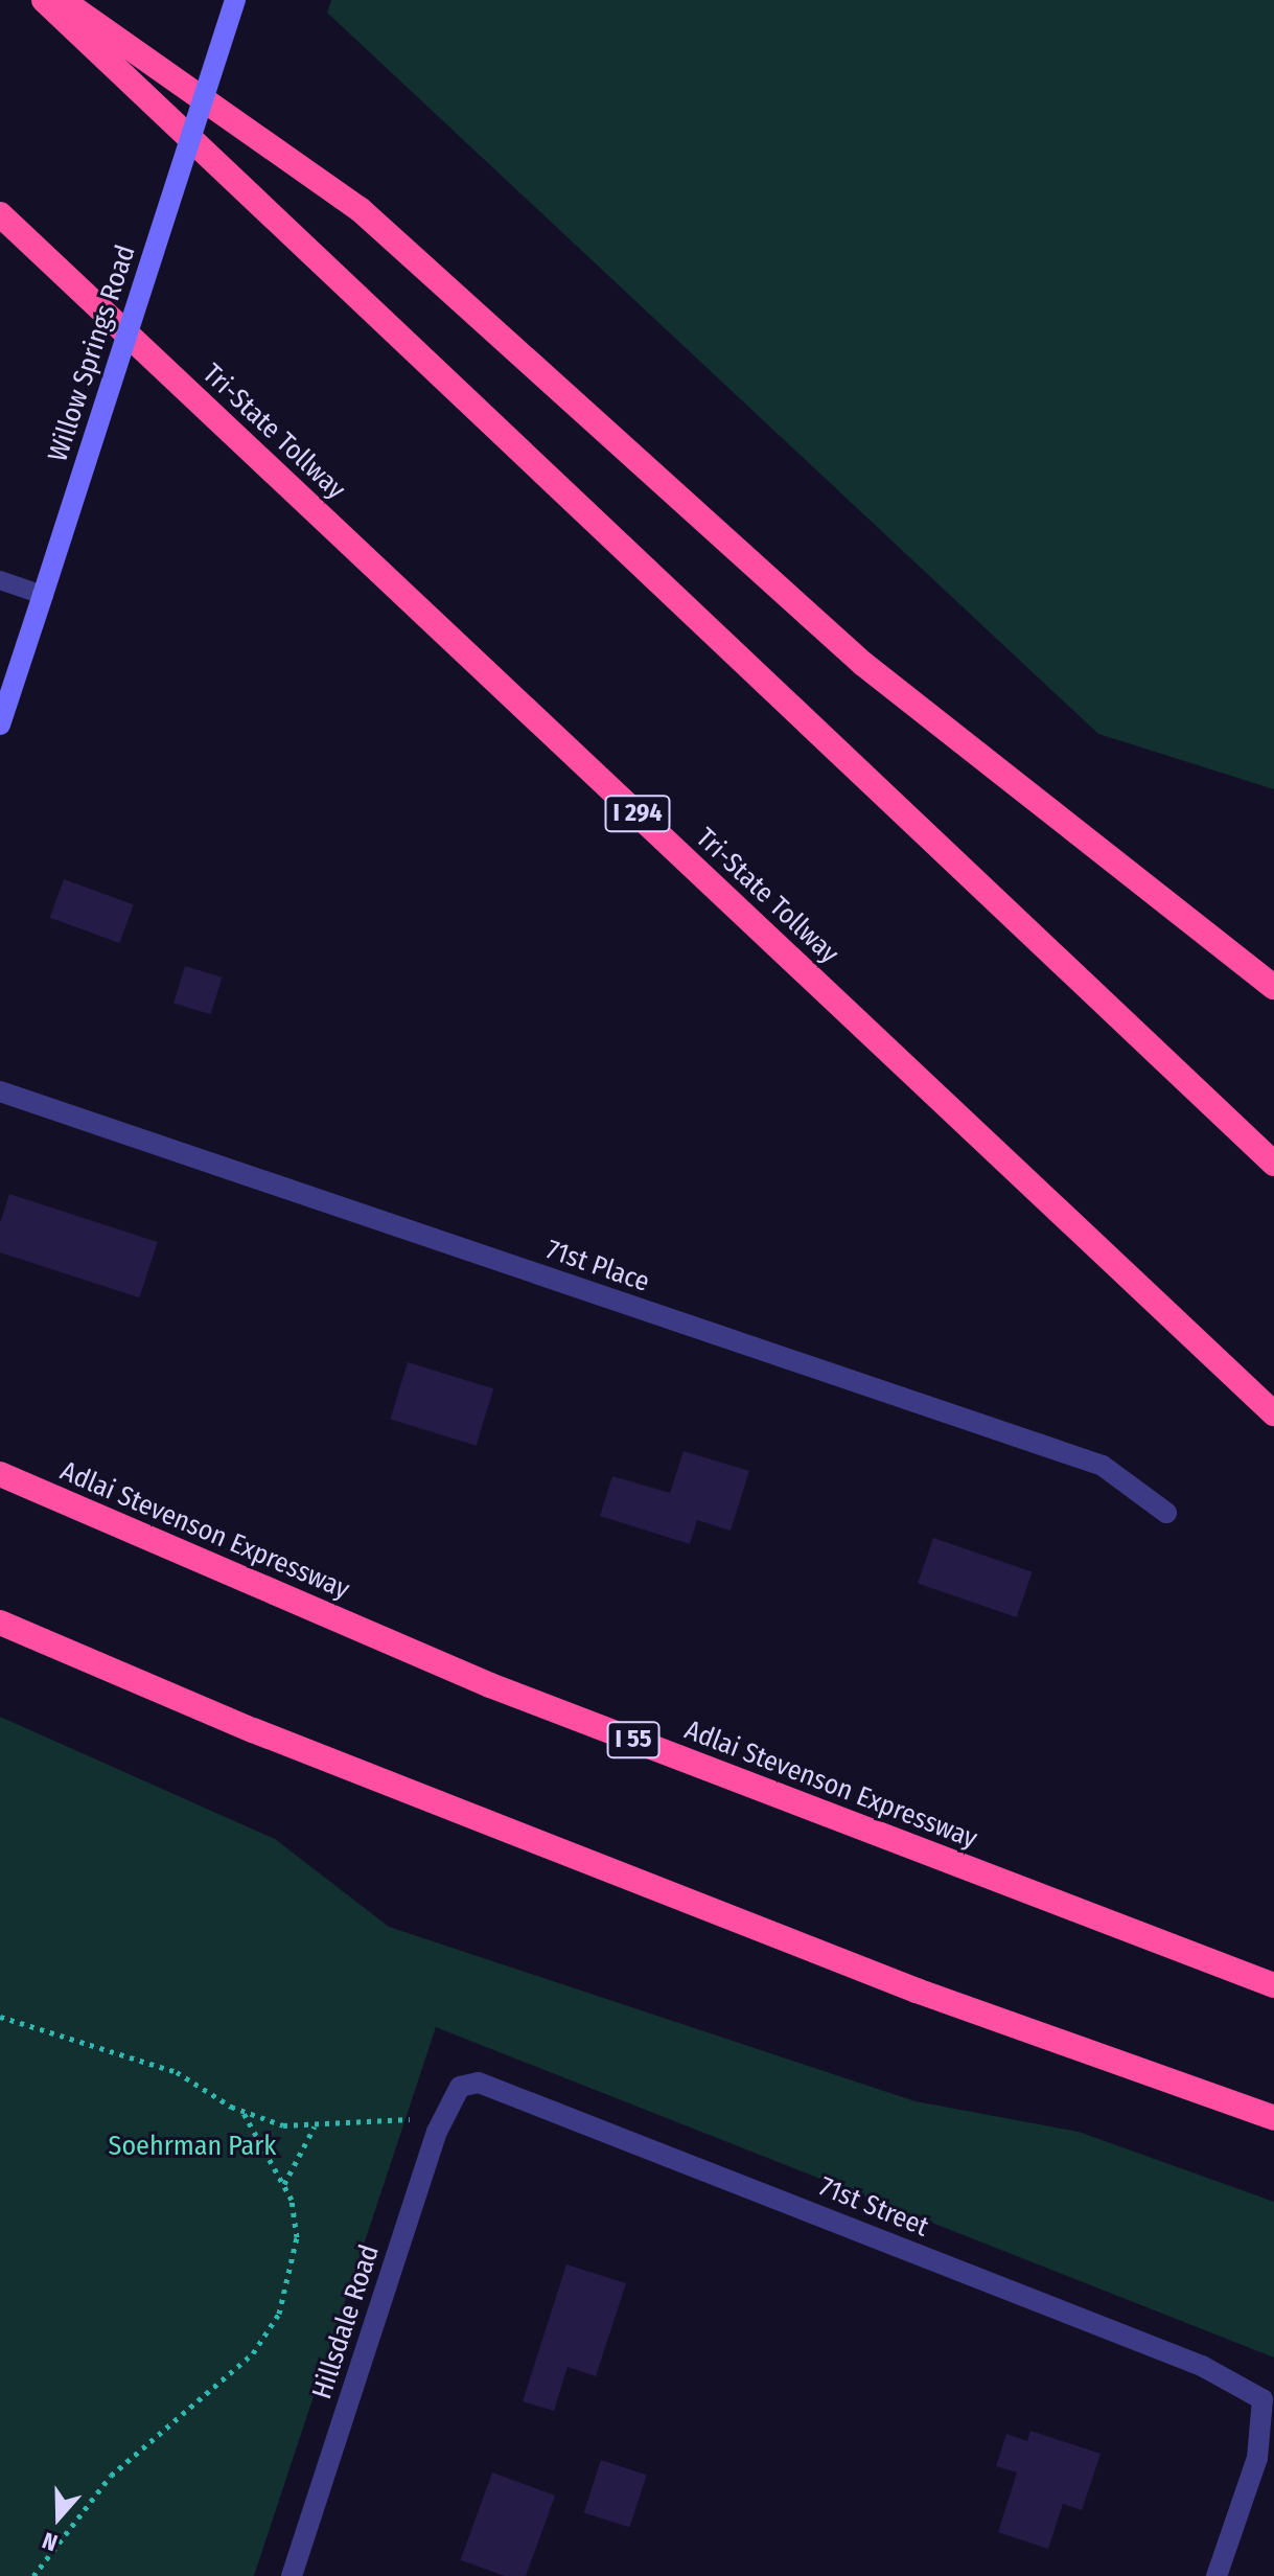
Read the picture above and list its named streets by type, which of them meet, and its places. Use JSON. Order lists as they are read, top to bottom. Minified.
{"streets":{"highway":["Tri-State Tollway","I 294","Adlai Stevenson Expressway","I 55"],"main road":["Willow Springs Road"],"street":["71st Place","71st Street","Hillsdale Road"]},"crossings":[["71st Street","Hillsdale Road"]],"parks":["Soehrman Park"],"north":"bottom"}
